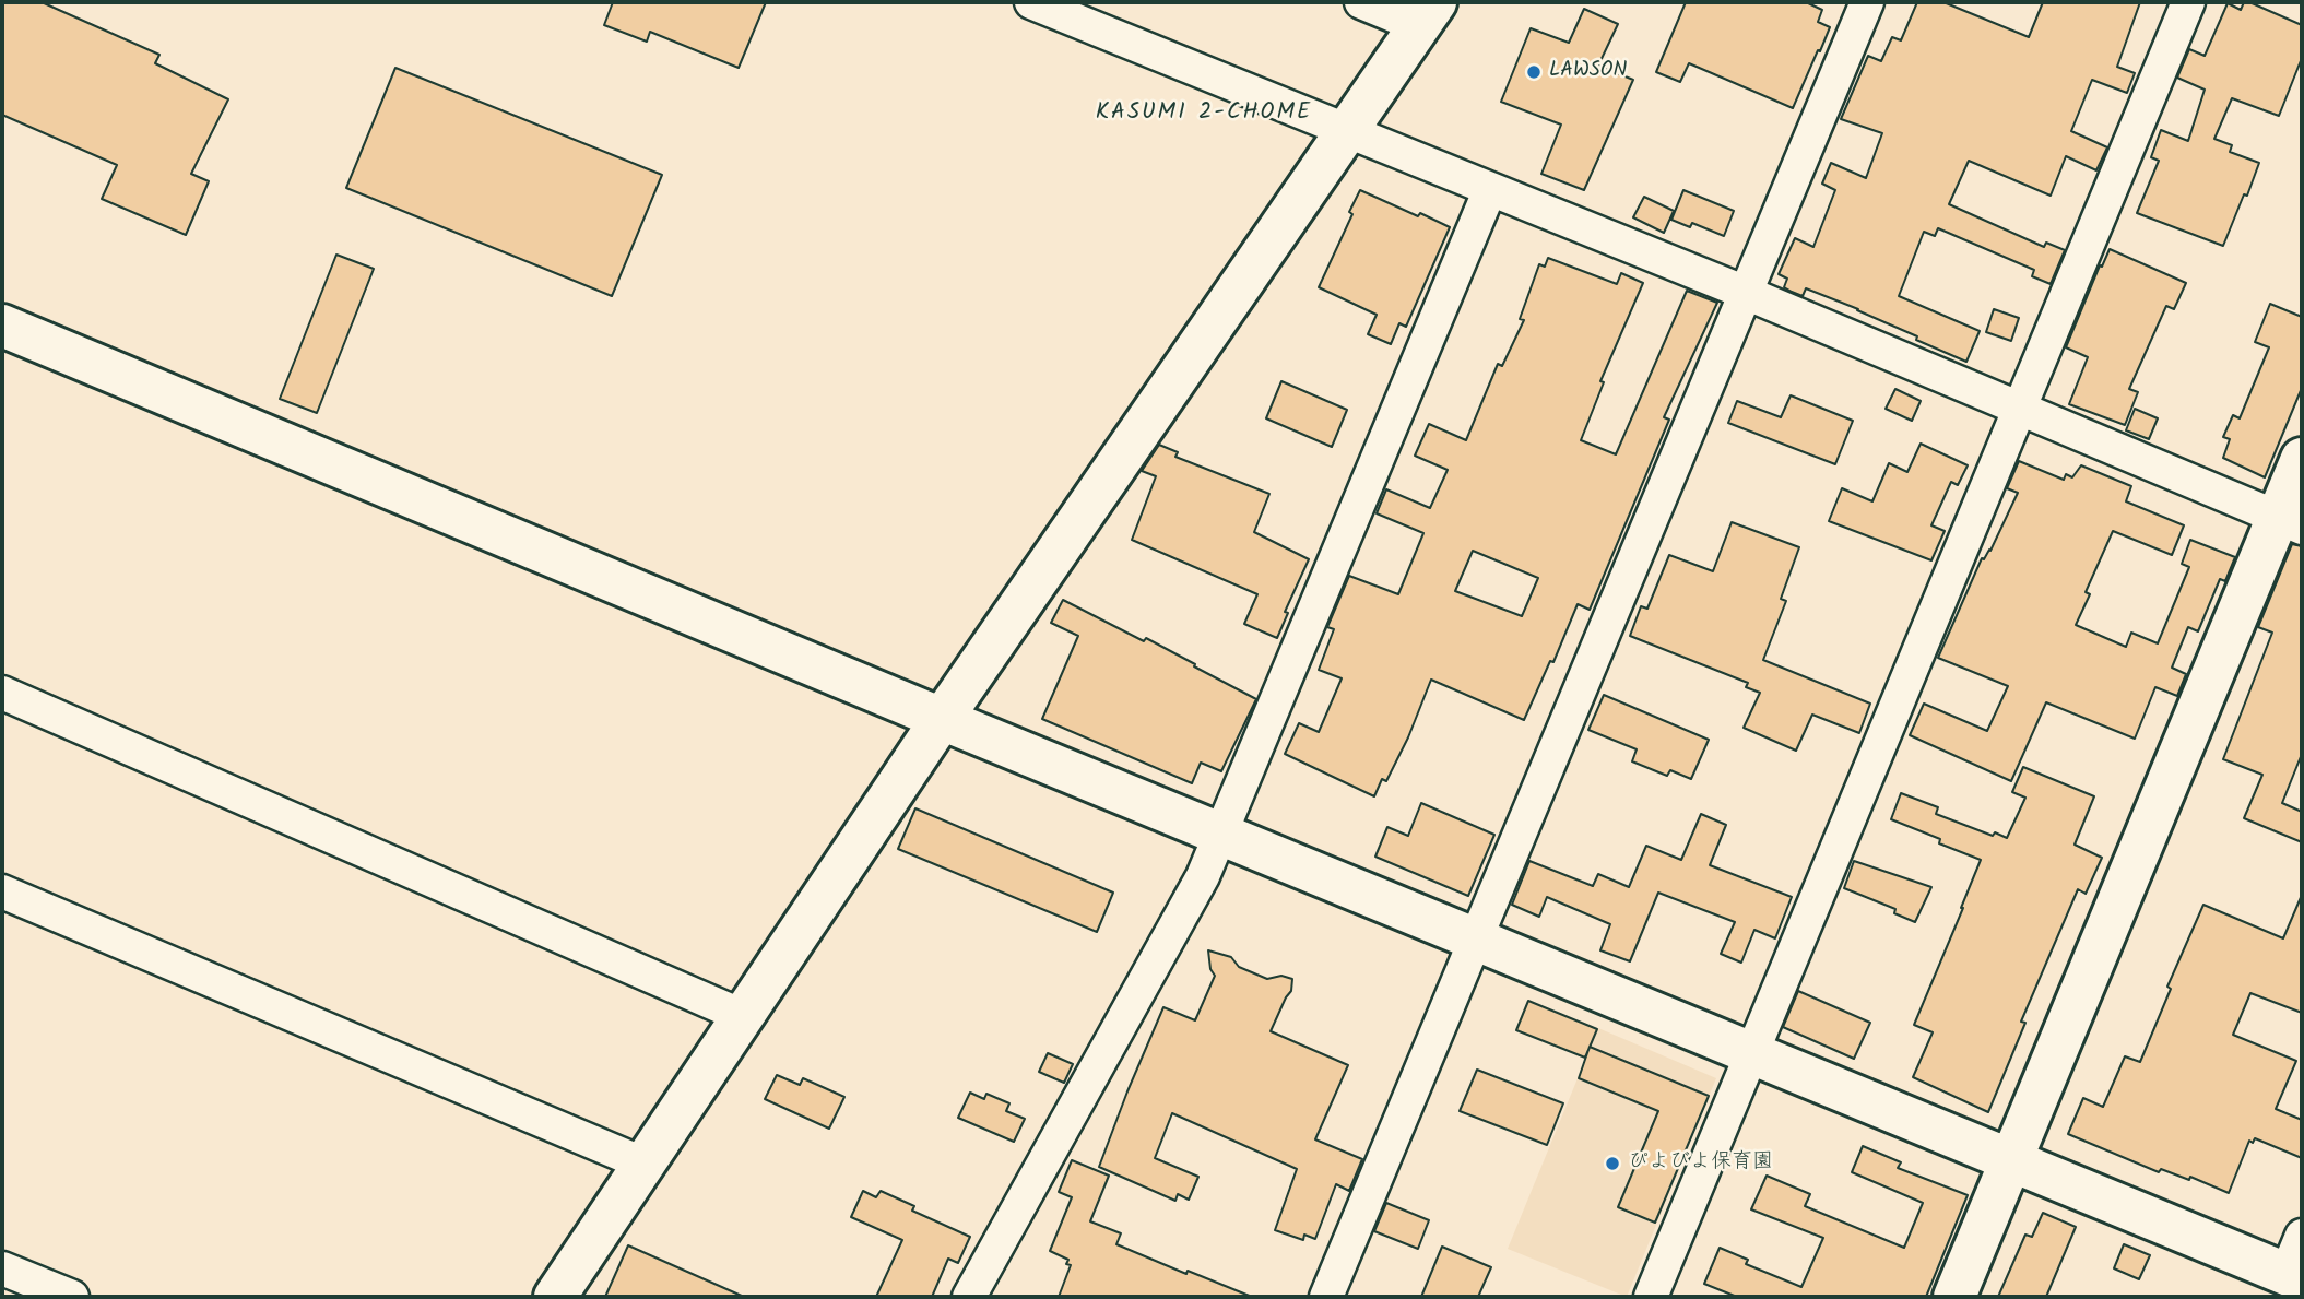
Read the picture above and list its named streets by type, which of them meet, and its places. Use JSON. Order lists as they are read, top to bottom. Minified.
{"districts":["KASUMI 2-CHOME"],"places":["LAWSON","ぴよびよ保育園"]}
